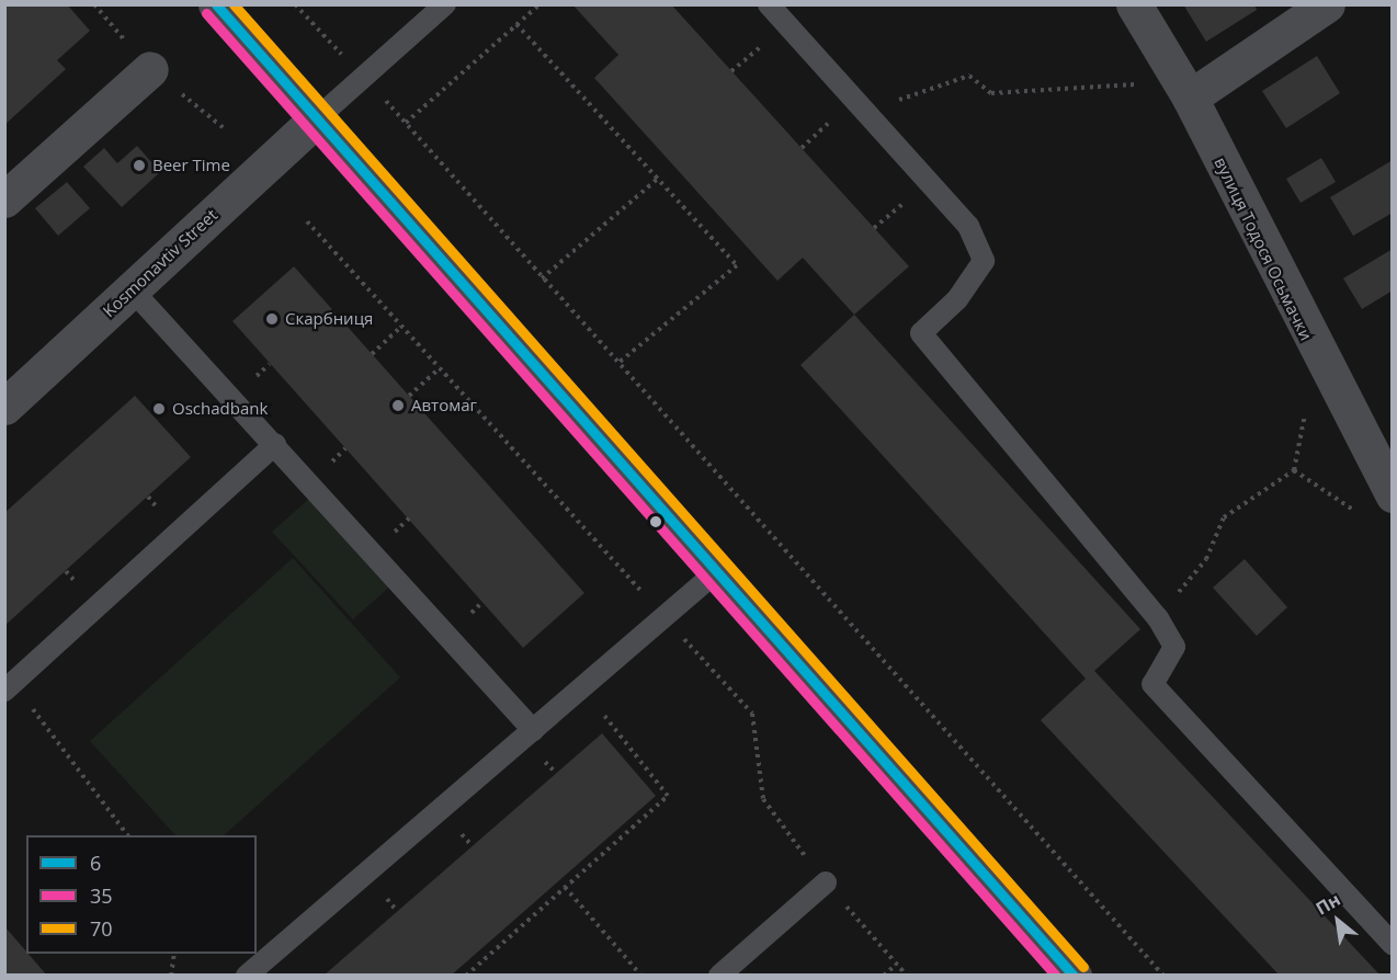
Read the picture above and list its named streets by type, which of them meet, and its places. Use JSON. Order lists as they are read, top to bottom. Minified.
{"streets":{"street":["вулиця Тодося Осьмачки","Kosmonavtiv Street"]},"places":["Beer Time","Скарбниця","Автомаг","Oschadbank"],"lines":["transit line 6","transit line 70","transit line 35"],"legend":["6","35","70"],"north":"top left"}
